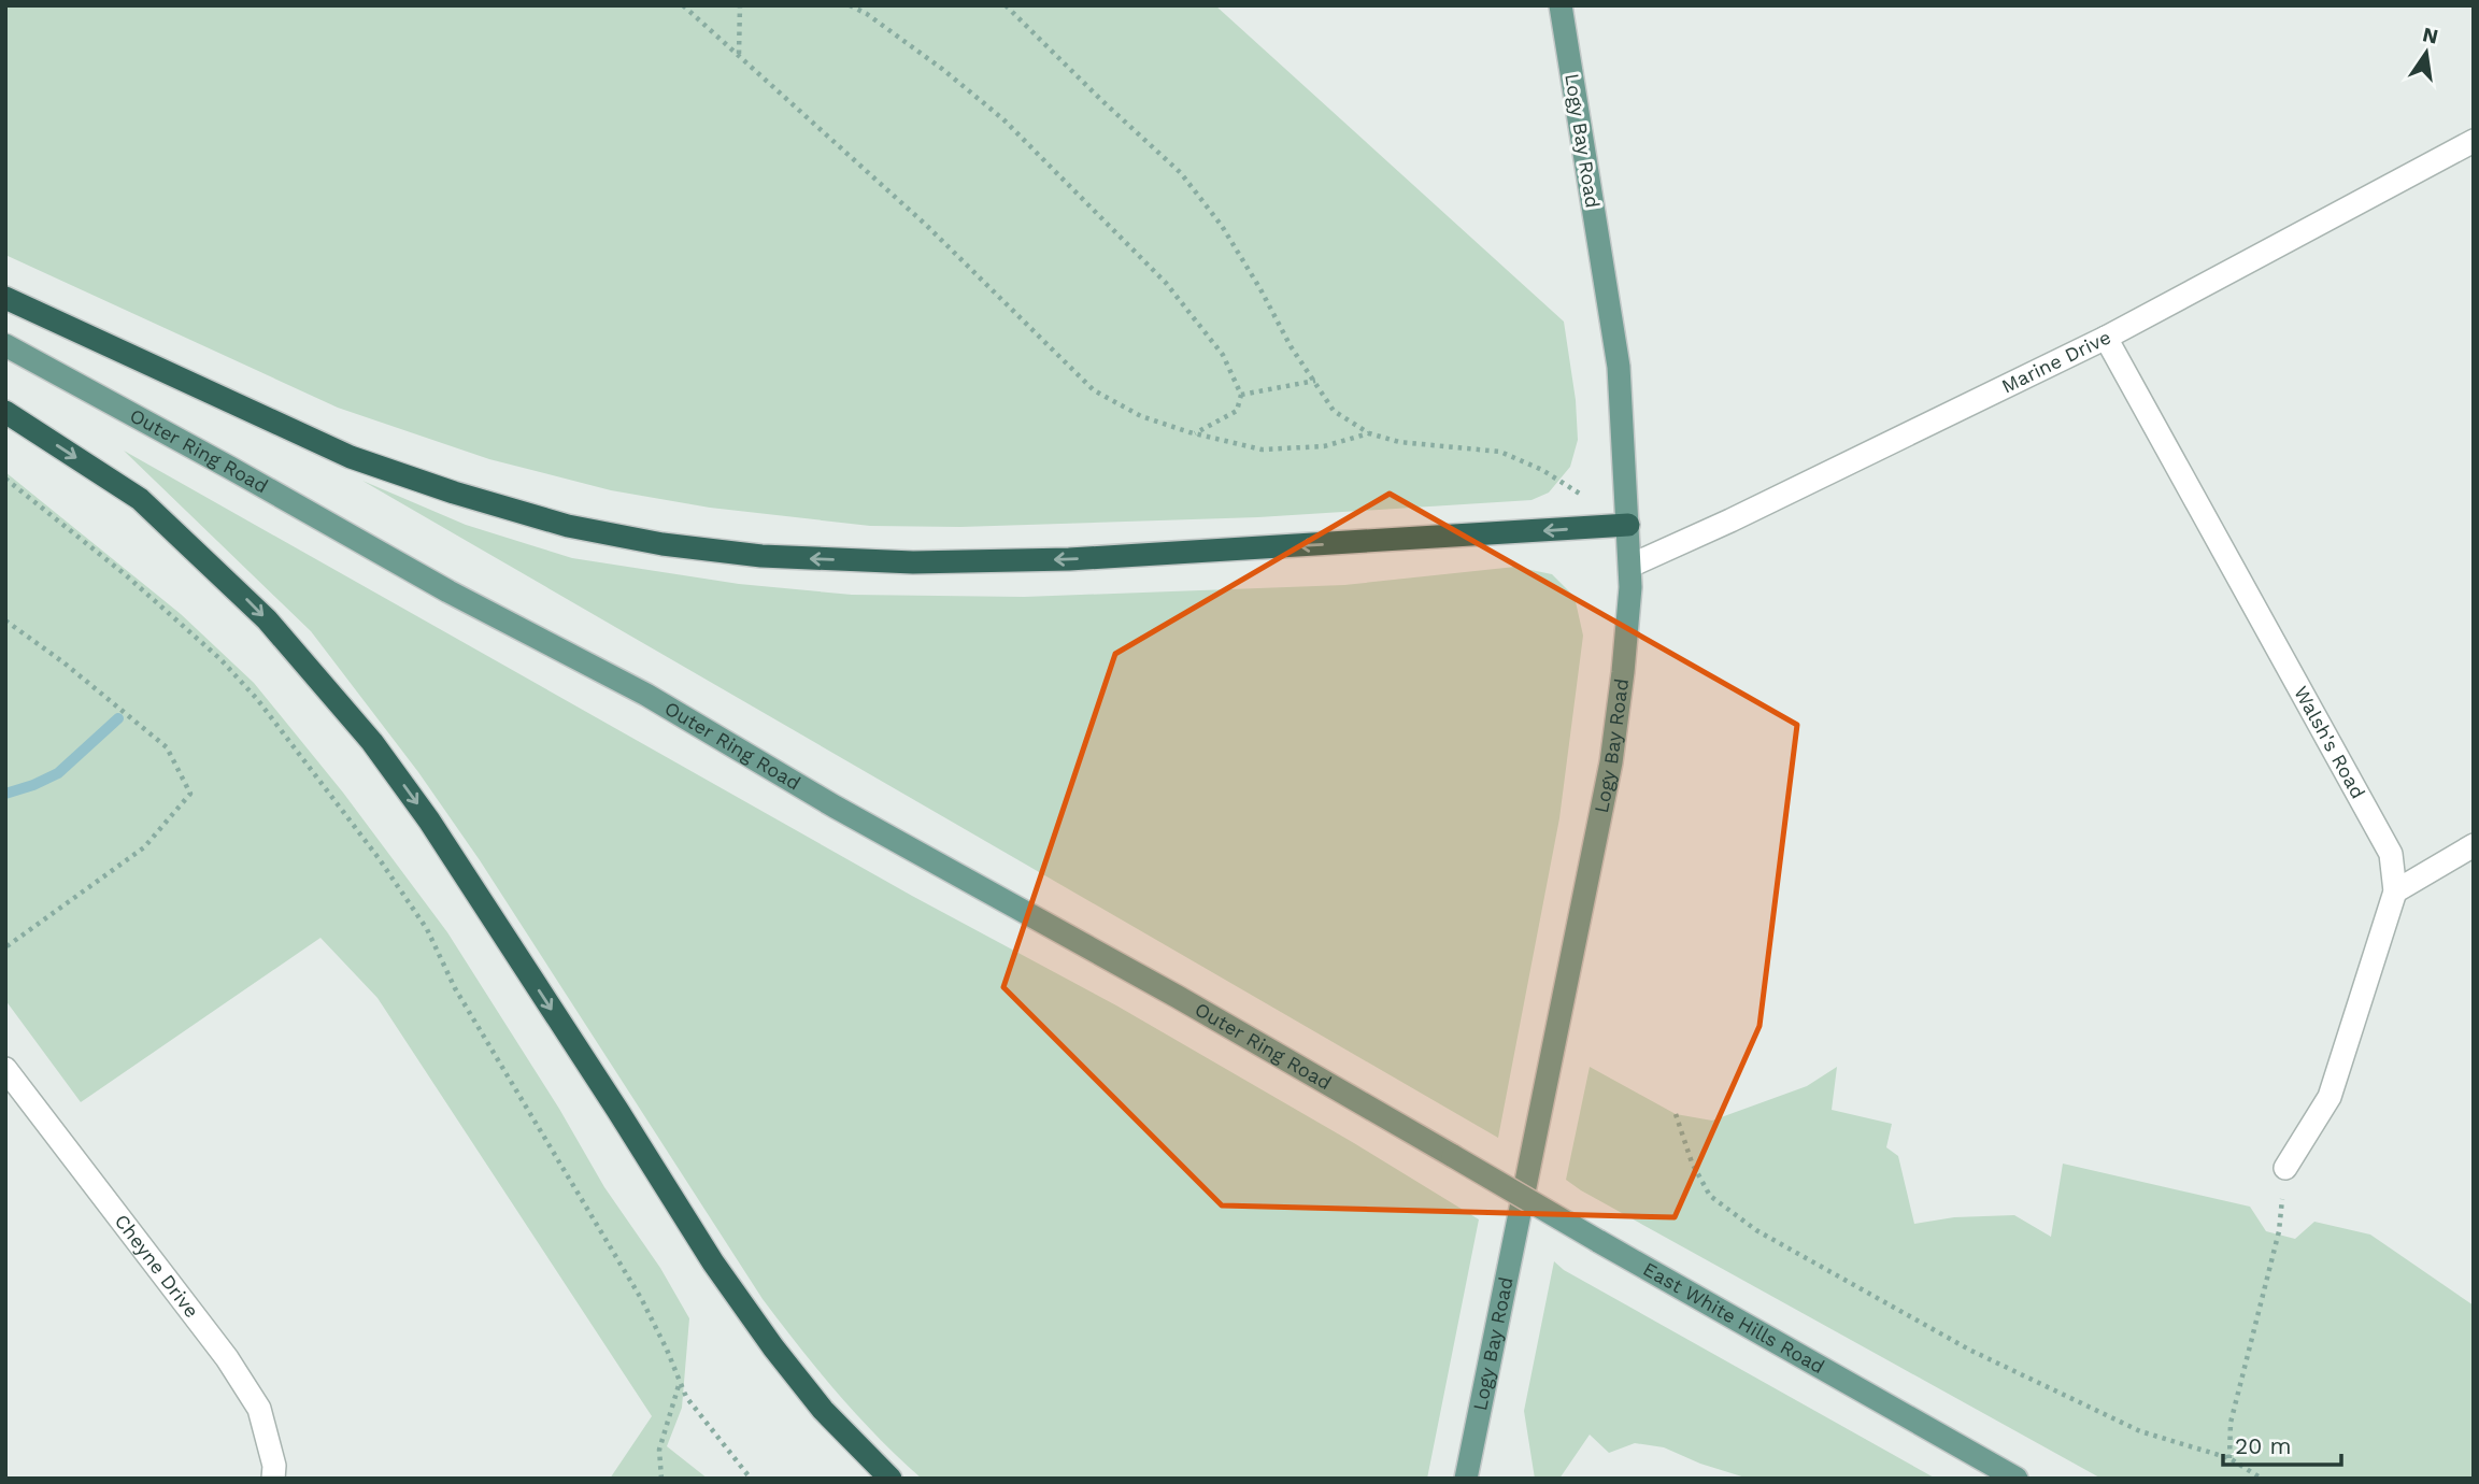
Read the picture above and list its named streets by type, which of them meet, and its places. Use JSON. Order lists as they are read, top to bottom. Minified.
{"streets":{"main road":["Logy Bay Road","Outer Ring Road","East White Hills Road"],"street":["Marine Drive","Walsh's Road","Cheyne Drive"]},"crossings":[["Logy Bay Road","Marine Drive"],["Marine Drive","Walsh's Road"],["Outer Ring Road","East White Hills Road"]],"scale_bar":"20 m","north":"top"}
